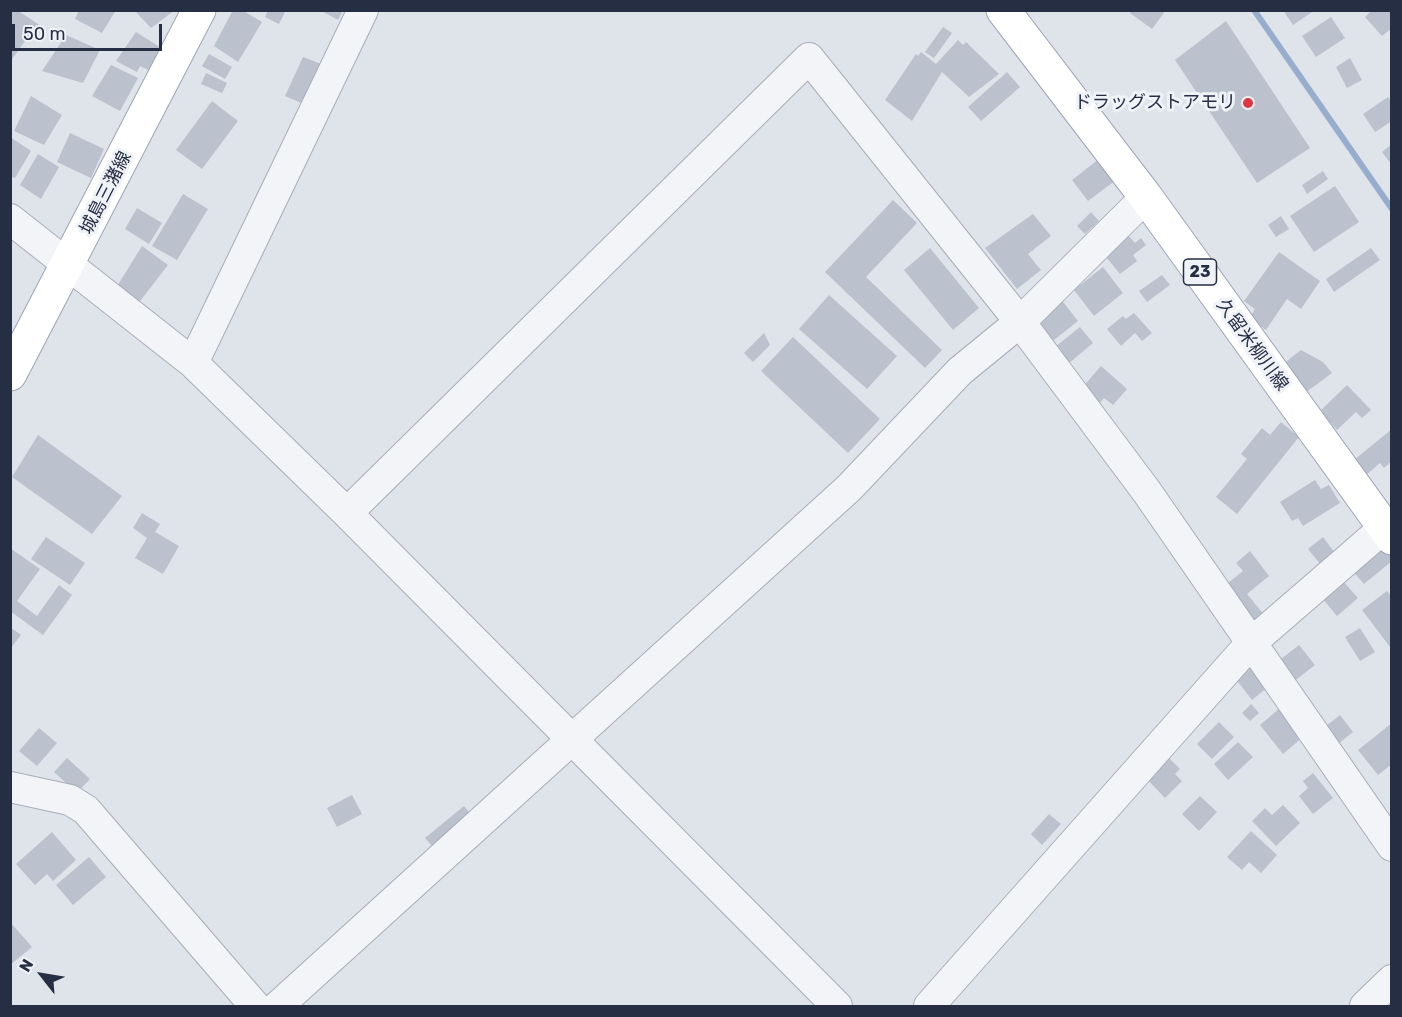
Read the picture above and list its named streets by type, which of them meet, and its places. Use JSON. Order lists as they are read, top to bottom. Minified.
{"streets":{"main road":["城島三潴線","23","久留米柳川線"]},"places":["ドラッグストアモリ"],"scale_bar":"50 m","north":"top left"}
